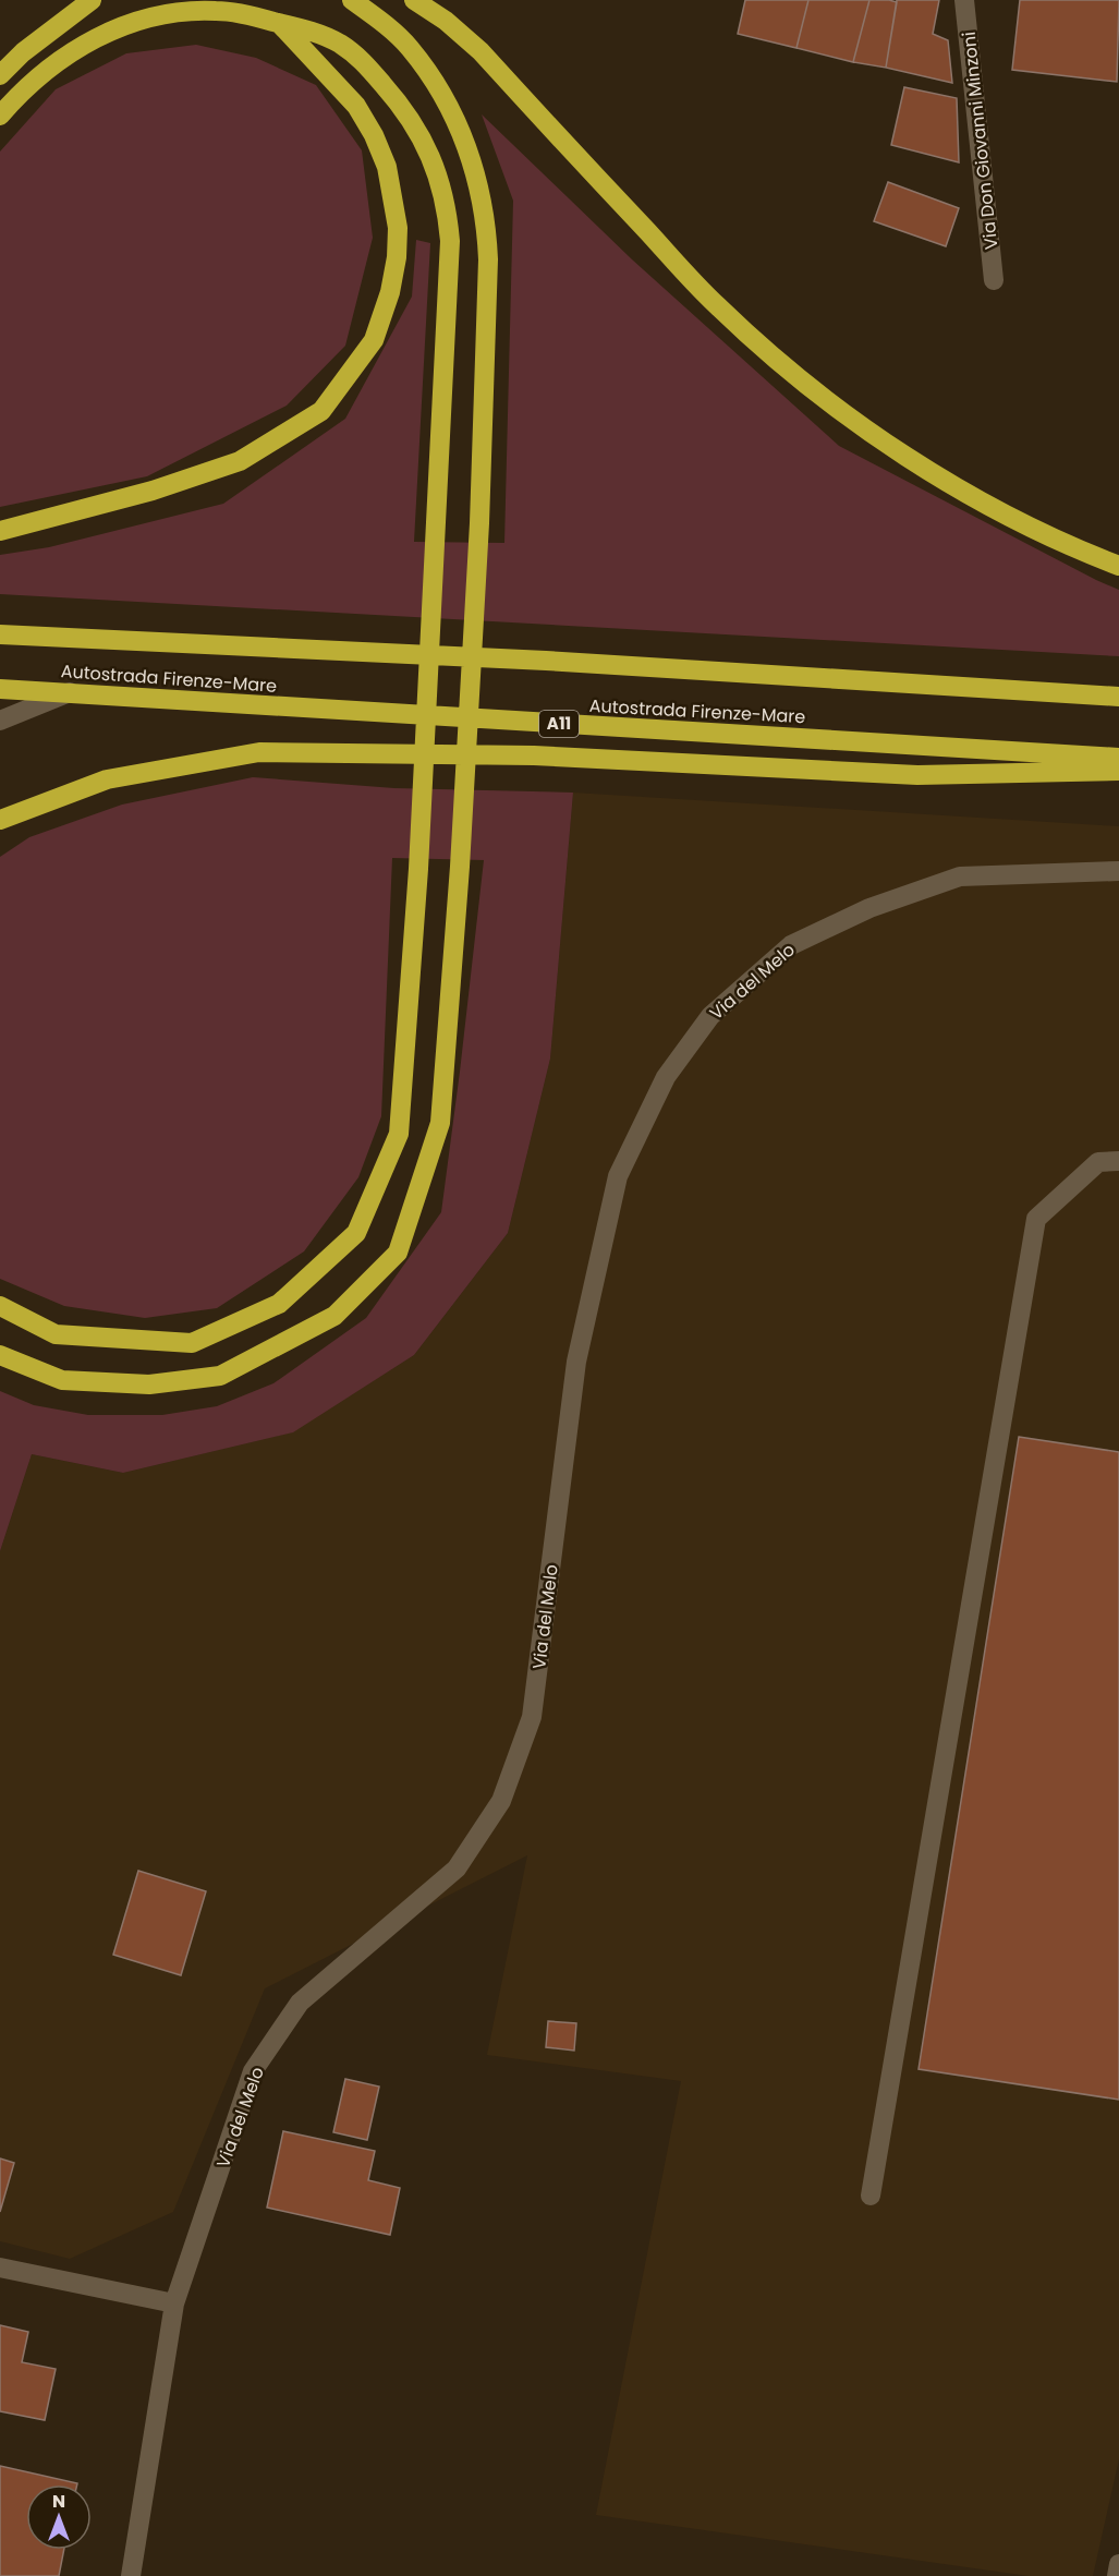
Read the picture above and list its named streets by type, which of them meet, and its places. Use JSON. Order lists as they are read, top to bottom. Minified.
{"streets":{"highway":["Autostrada Firenze-Mare","A11"],"street":["Via Don Giovanni Minzoni","Via del Melo"]},"north":"top"}
